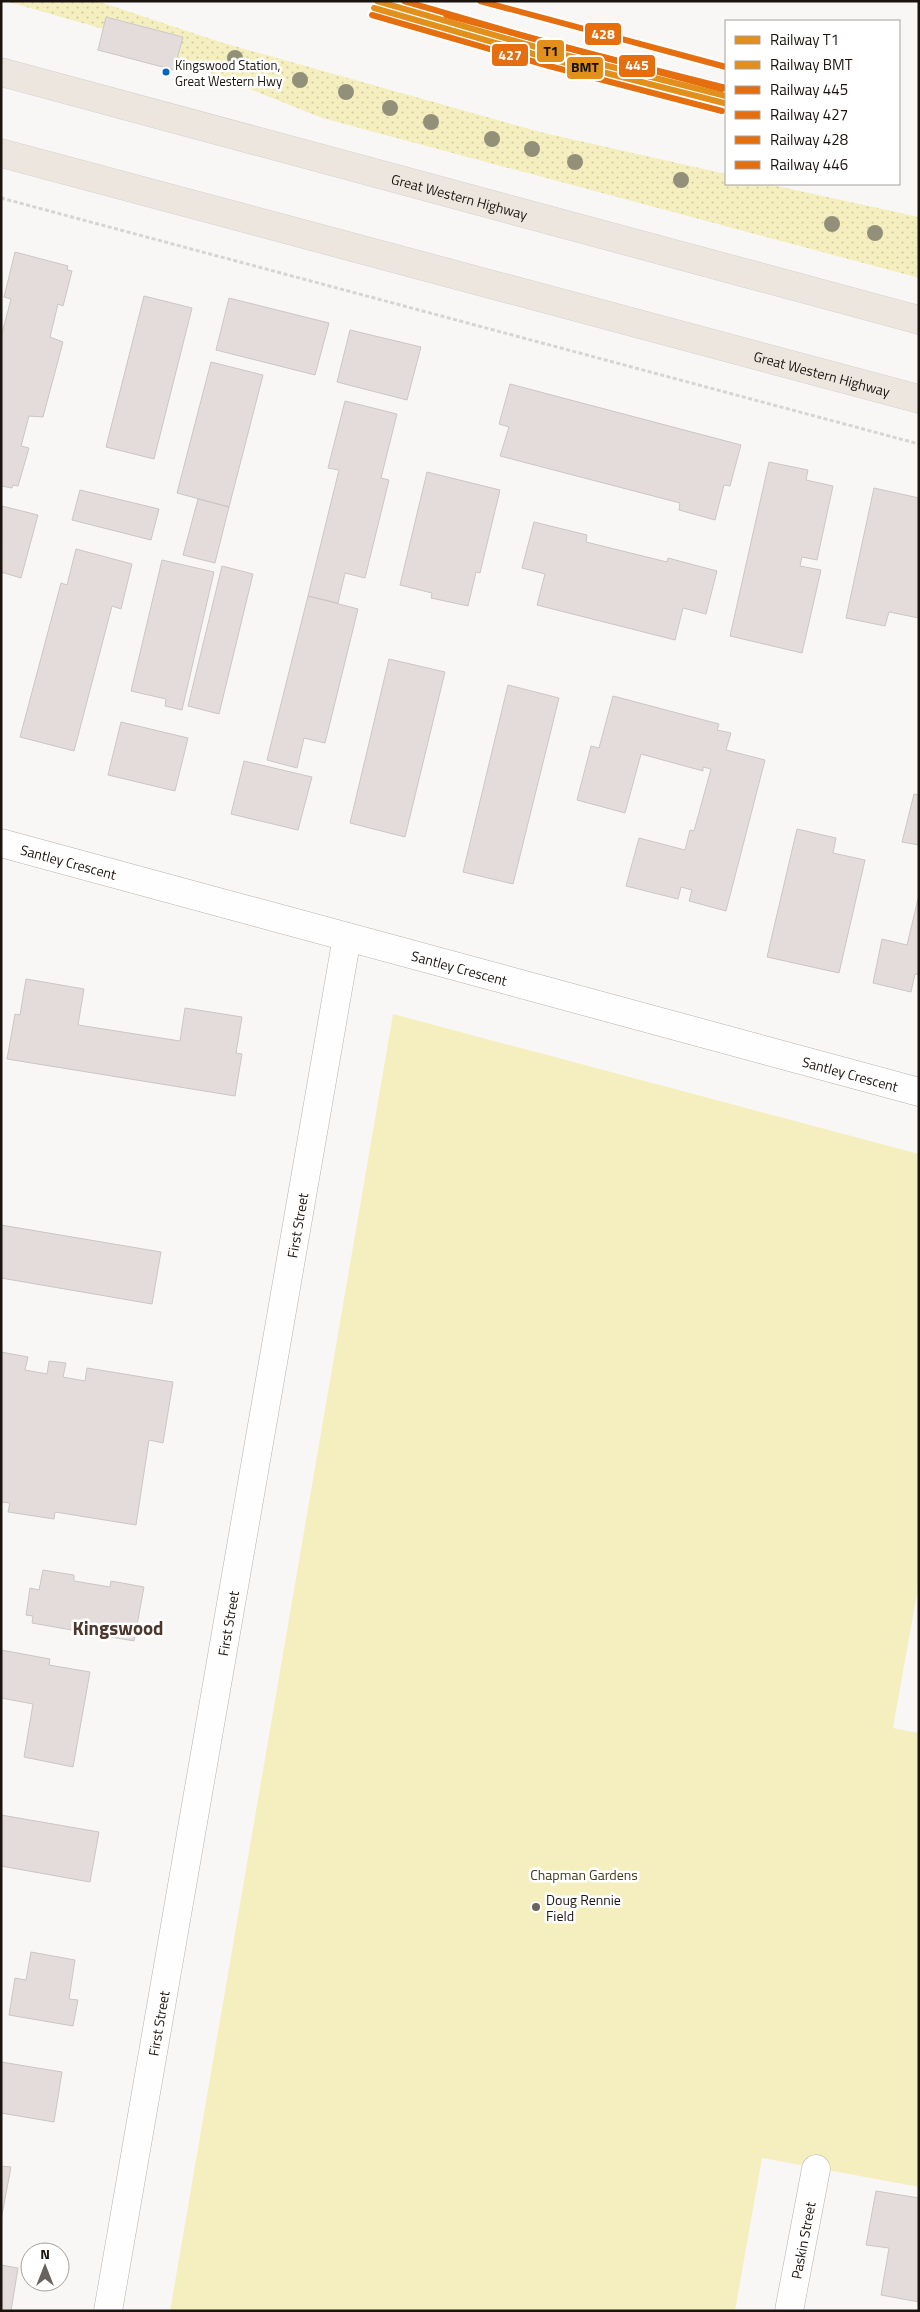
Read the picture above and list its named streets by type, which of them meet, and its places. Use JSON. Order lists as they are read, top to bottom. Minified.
{"streets":{"highway":["Great Western Highway"],"street":["Santley Crescent","First Street","Paskin Street"]},"crossings":[["Santley Crescent","First Street"]],"districts":["Kingswood"],"parks":["Chapman Gardens"],"places":["Kingswood Station, Great Western Hwy","Doug Rennie Field"],"lines":["rail line T1","rail line 445","rail line 428","rail line BMT","rail line 427","rail line 446"],"legend":["Railway T1","Railway BMT","Railway 445","Railway 427","Railway 428","Railway 446"],"north":"top"}
